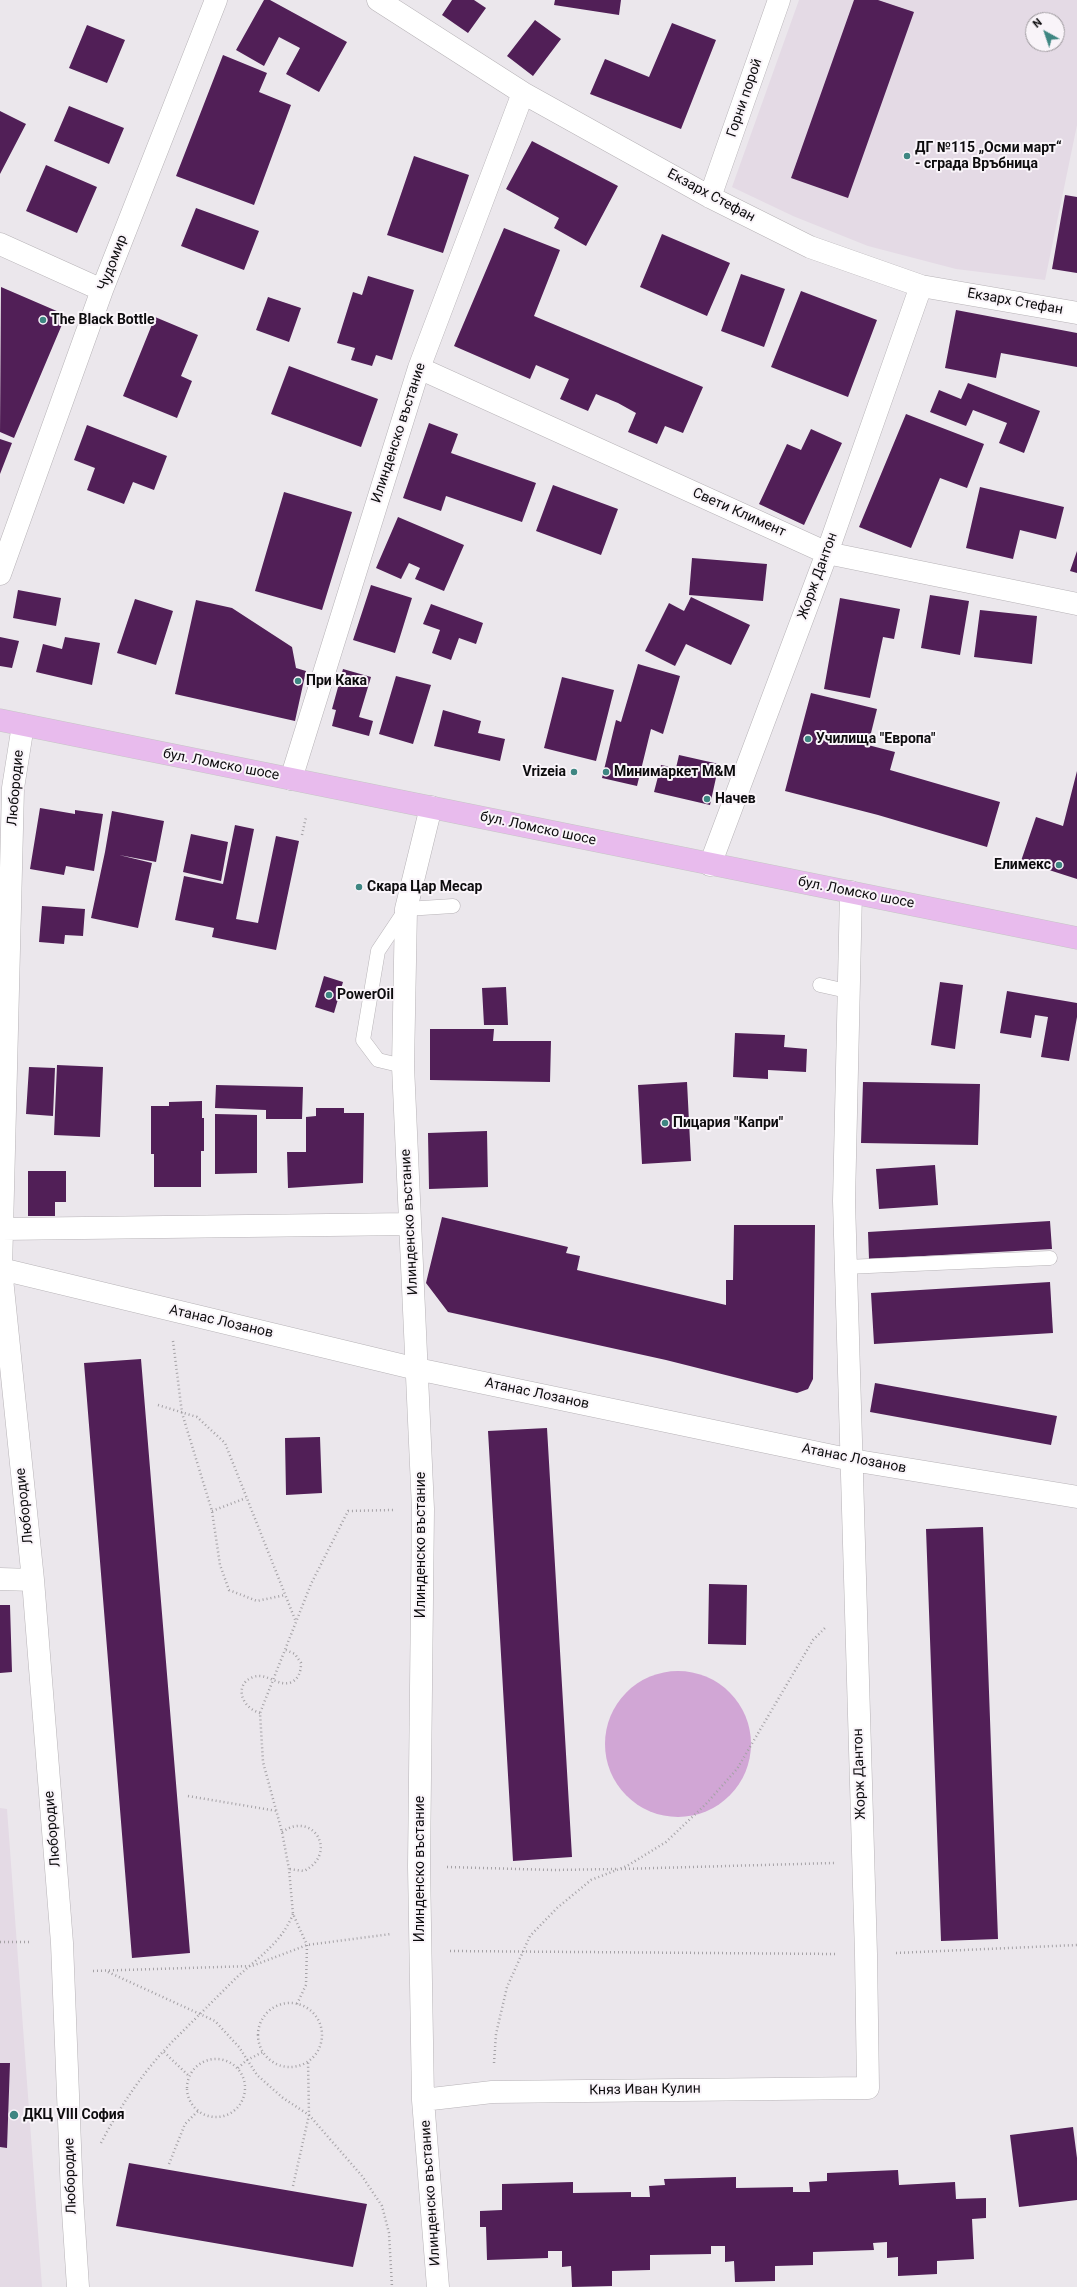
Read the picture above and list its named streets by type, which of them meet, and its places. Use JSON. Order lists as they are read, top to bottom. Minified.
{"streets":{"main road":["бул. Ломско шосе"],"street":["Горни порой","Екзарх Стефан","Чудомир","Илинденско въстание","Свети Климент","Жорж Дантон","Любородие","Атанас Лозанов","Княз Иван Кулин"]},"crossings":[["Горни порой","Екзарх Стефан"],["Екзарх Стефан","Илинденско въстание"],["Екзарх Стефан","Жорж Дантон"],["Илинденско въстание","Свети Климент"],["Илинденско въстание","бул. Ломско шосе"],["Илинденско въстание","Атанас Лозанов"],["Илинденско въстание","Княз Иван Кулин"],["Свети Климент","Жорж Дантон"],["Жорж Дантон","бул. Ломско шосе"],["Жорж Дантон","Атанас Лозанов"],["Жорж Дантон","Княз Иван Кулин"],["бул. Ломско шосе","Любородие"],["Любородие","Атанас Лозанов"]],"places":["ДГ №115 „Осми март“ - сграда Връбница","The Black Bottle","При Кака","Училища \"Европа\"","Vrizeia","Минимаркет М&М","Начев","Елимекс","Скара Цар Месар","PowerOil","Пицария \"Капри\"","ДКЦ VIII София"],"north":"top left"}
